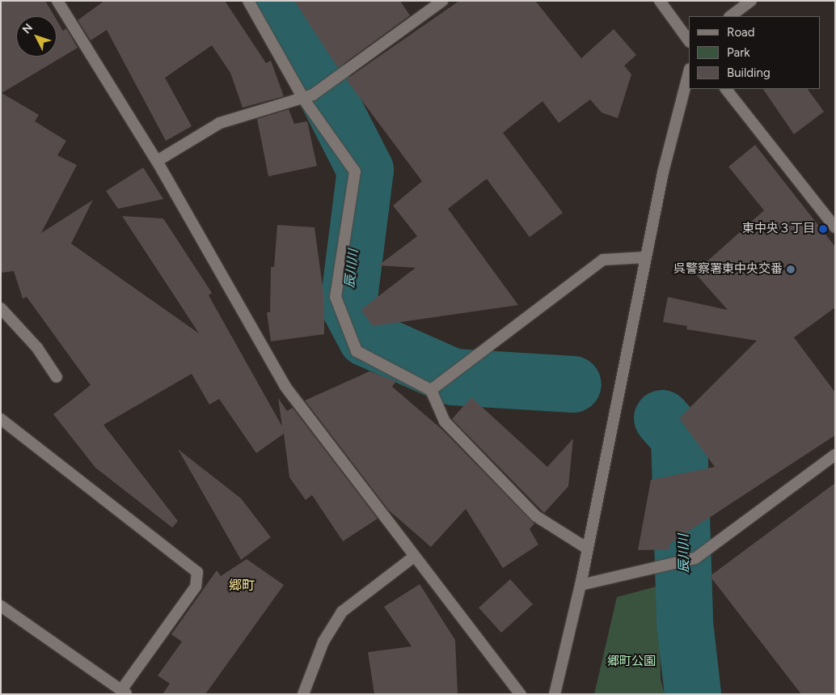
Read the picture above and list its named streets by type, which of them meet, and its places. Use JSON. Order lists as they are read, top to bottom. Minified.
{"districts":["郷町"],"water":["辰川川"],"parks":["郷町公園"],"places":["東中央３丁目","呉警察署東中央交番"],"legend":["Road","Park","Building"],"north":"top left"}
